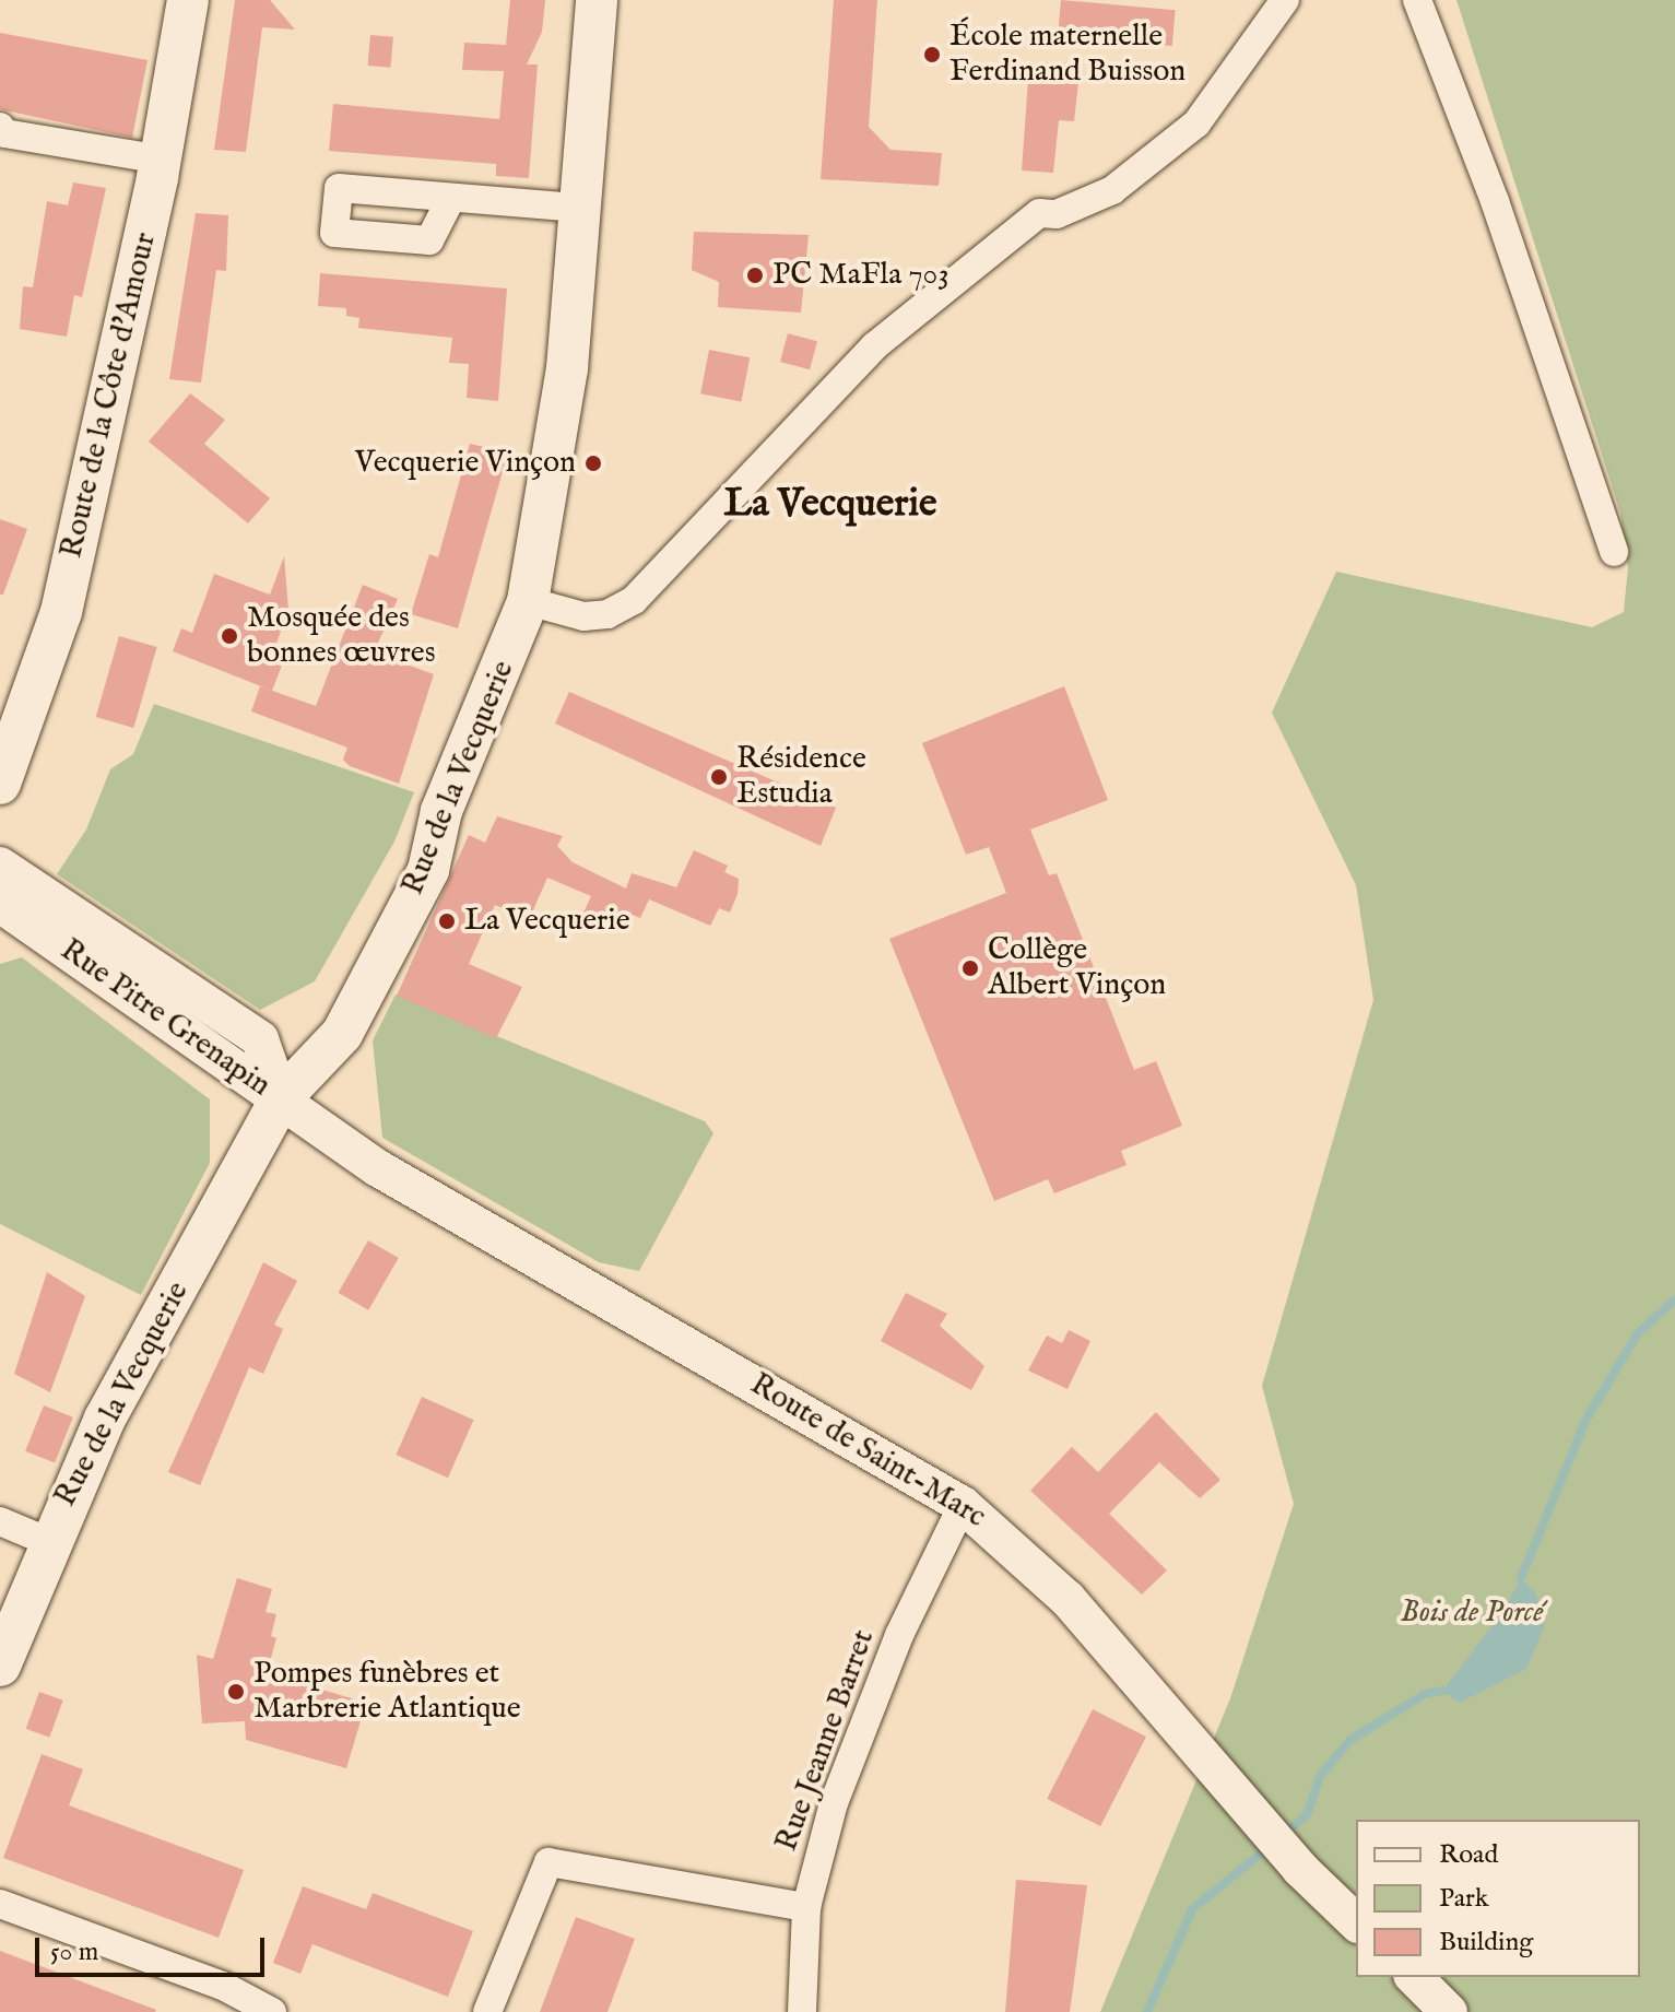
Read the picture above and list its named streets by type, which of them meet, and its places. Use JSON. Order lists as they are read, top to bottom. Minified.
{"streets":{"main road":["Route de la Côte d'Amour","Rue de la Vecquerie"],"street":["Rue Pitre Grenapin","Route de Saint-Marc","Rue Jeanne Barret"]},"crossings":[["Rue de la Vecquerie","Rue Pitre Grenapin"],["Rue de la Vecquerie","Route de Saint-Marc"],["Rue Pitre Grenapin","Route de Saint-Marc"],["Route de Saint-Marc","Rue Jeanne Barret"]],"districts":["La Vecquerie"],"parks":["Bois de Porcé"],"places":["École maternelle Ferdinand Buisson","PC MaFla 703","Vecquerie Vinçon","Mosquée des bonnes œuvres","Résidence Estudia","La Vecquerie","Collège Albert Vinçon","Pompes funèbres et Marbrerie Atlantique"],"legend":["Road","Park","Building"],"scale_bar":"50 m"}
